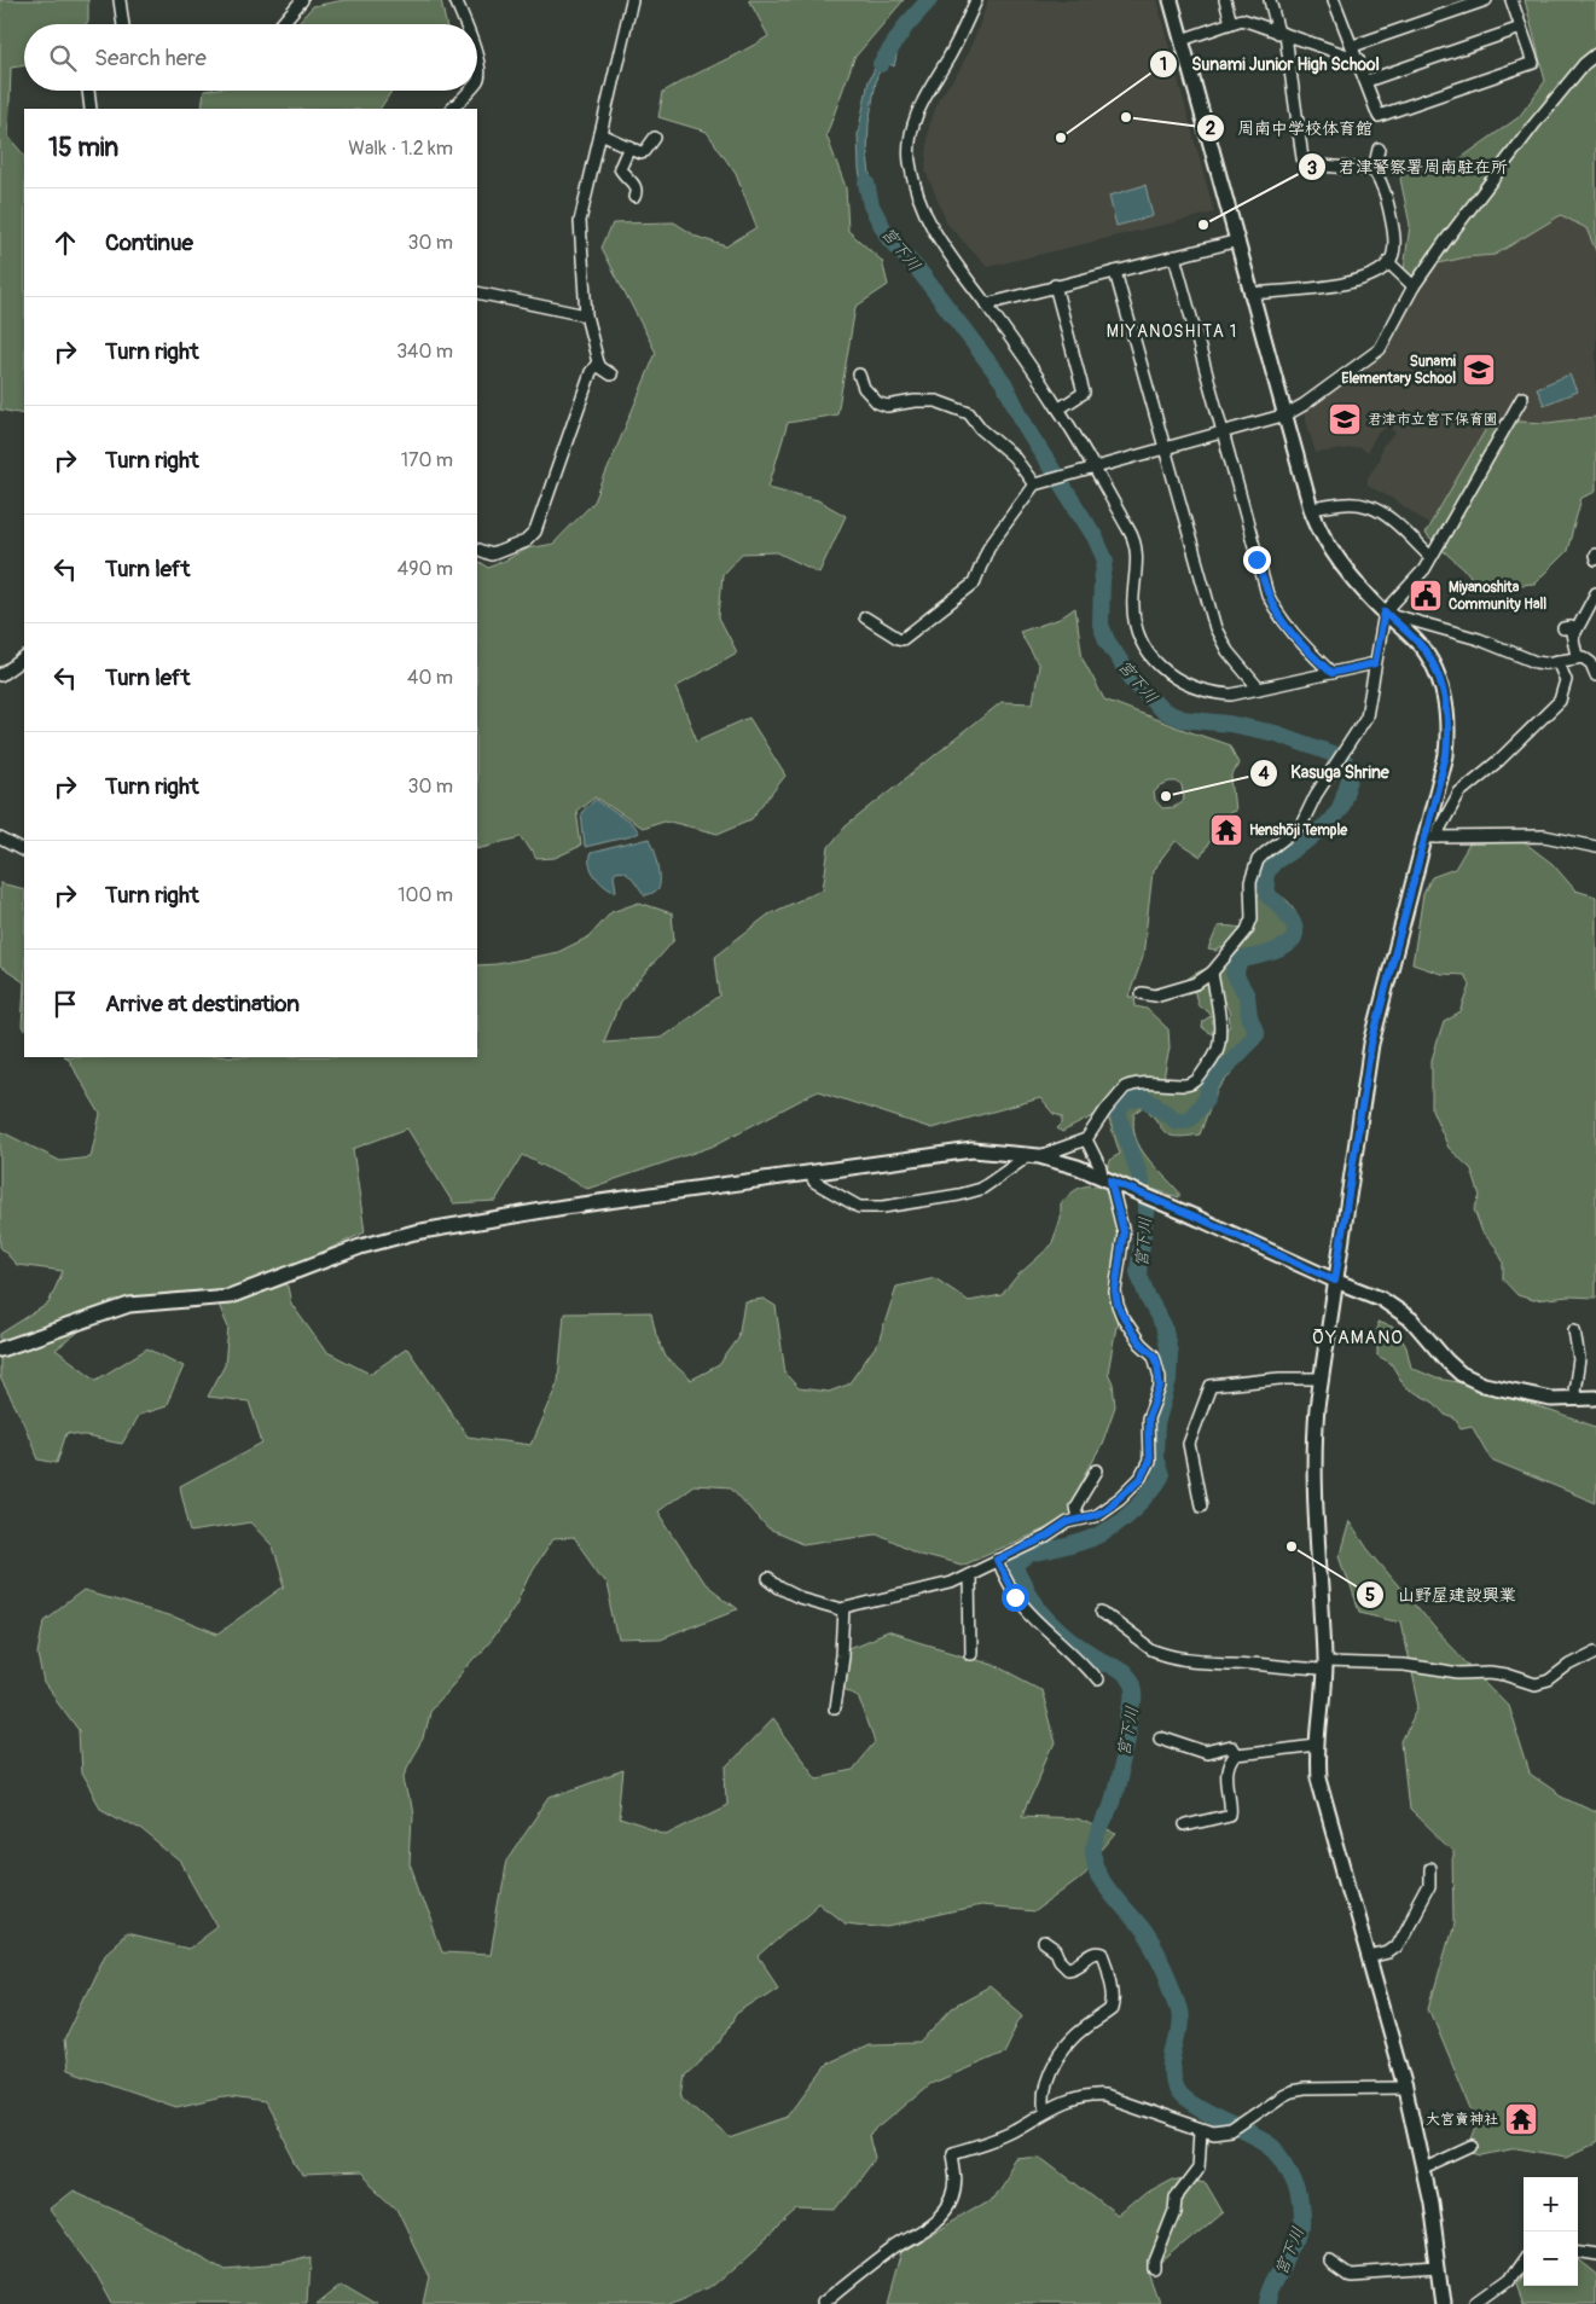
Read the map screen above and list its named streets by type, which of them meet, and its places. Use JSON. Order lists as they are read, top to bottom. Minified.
{"districts":["MIYANOSHITA 1","ŌYAMANO"],"water":["宮下川"],"places":{"other":["周南中学校体育館","Sunami Junior High School","君津警察署周南駐在所","Kasuga Shrine","山野屋建設興業"],"school or university":["Sunami Elementary School","君津市立宮下保育園"],"public building":["Miyanoshita Community Hall"],"temple":["Henshōji Temple","大宮賣神社"]},"page":{"search":"Search here","heading":["15 min","Walk · 1.2 km"],"list":[["Continue","30 m"],["Turn right","340 m"],["Turn right","170 m"],["Turn left","490 m"],["Turn left","40 m"],["Turn right","30 m"],["Turn right","100 m"],"Arrive at destination"],"map_buttons":["+","−"]}}
